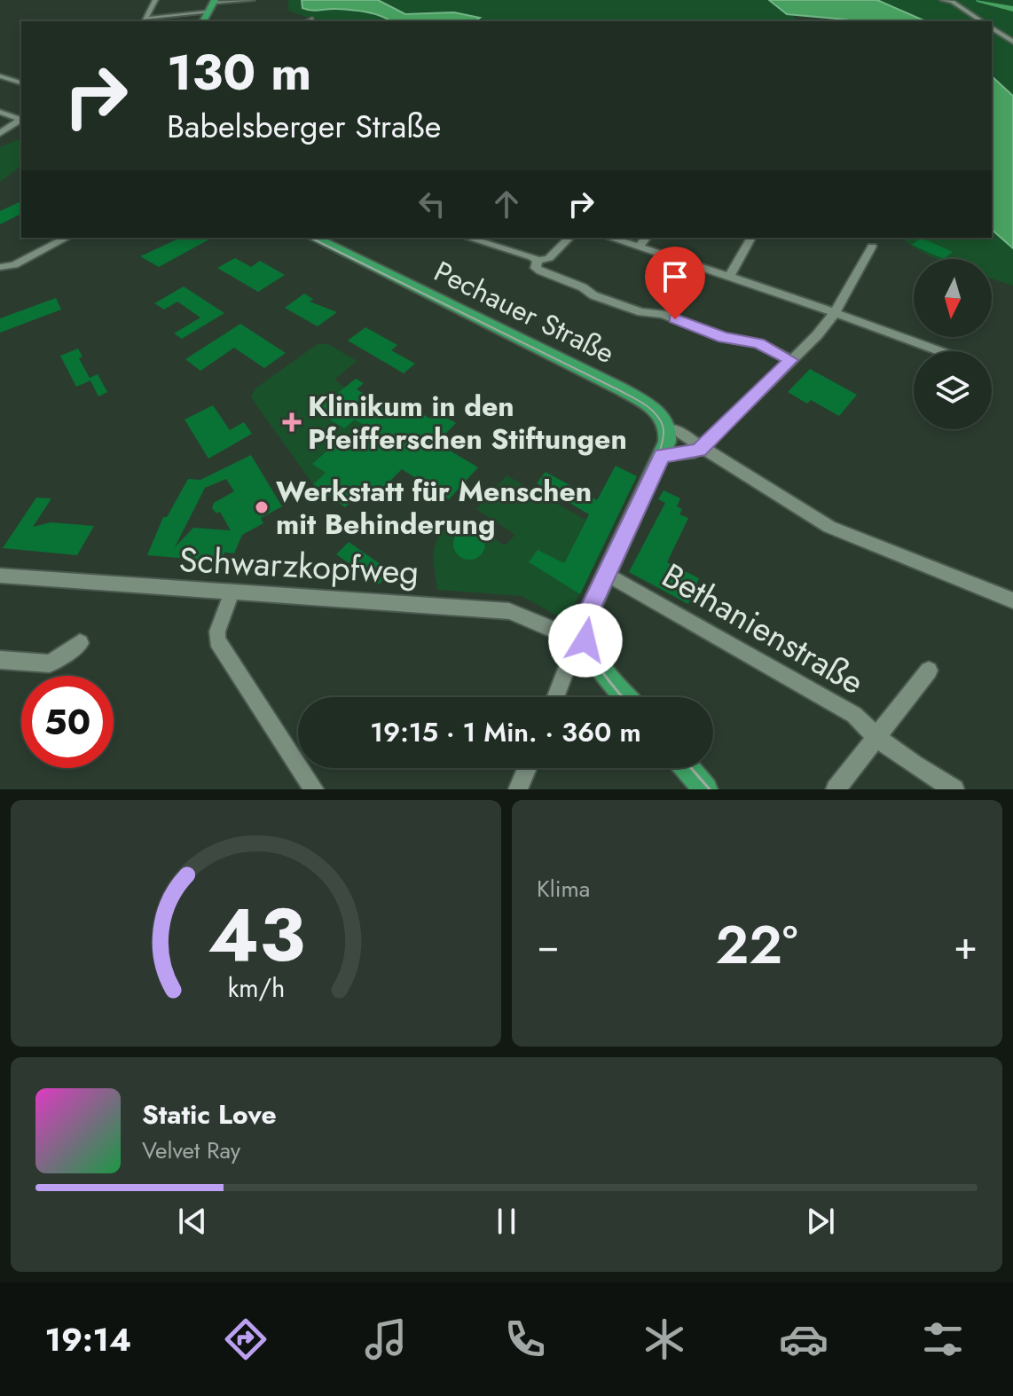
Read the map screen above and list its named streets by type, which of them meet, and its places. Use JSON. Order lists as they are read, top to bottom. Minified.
{"streets":{"main road":["Pechauer Straße"],"street":["Schwarzkopfweg","Bethanienstraße"]},"places":{"health":["Klinikum in den Pfeifferschen Stiftungen"],"other":["Werkstatt für Menschen mit Behinderung"]},"north":"bottom","page":{"turn":["130 m","Babelsberger Straße"],"limit":"50","trip":"19:15 · 1 Min. · 360 m","tile":"Klima","heat":["−","22°","+"],"song":["Static Love","Velvet Ray"],"tabs":"19:14","gauge":["43","km/h"]}}
